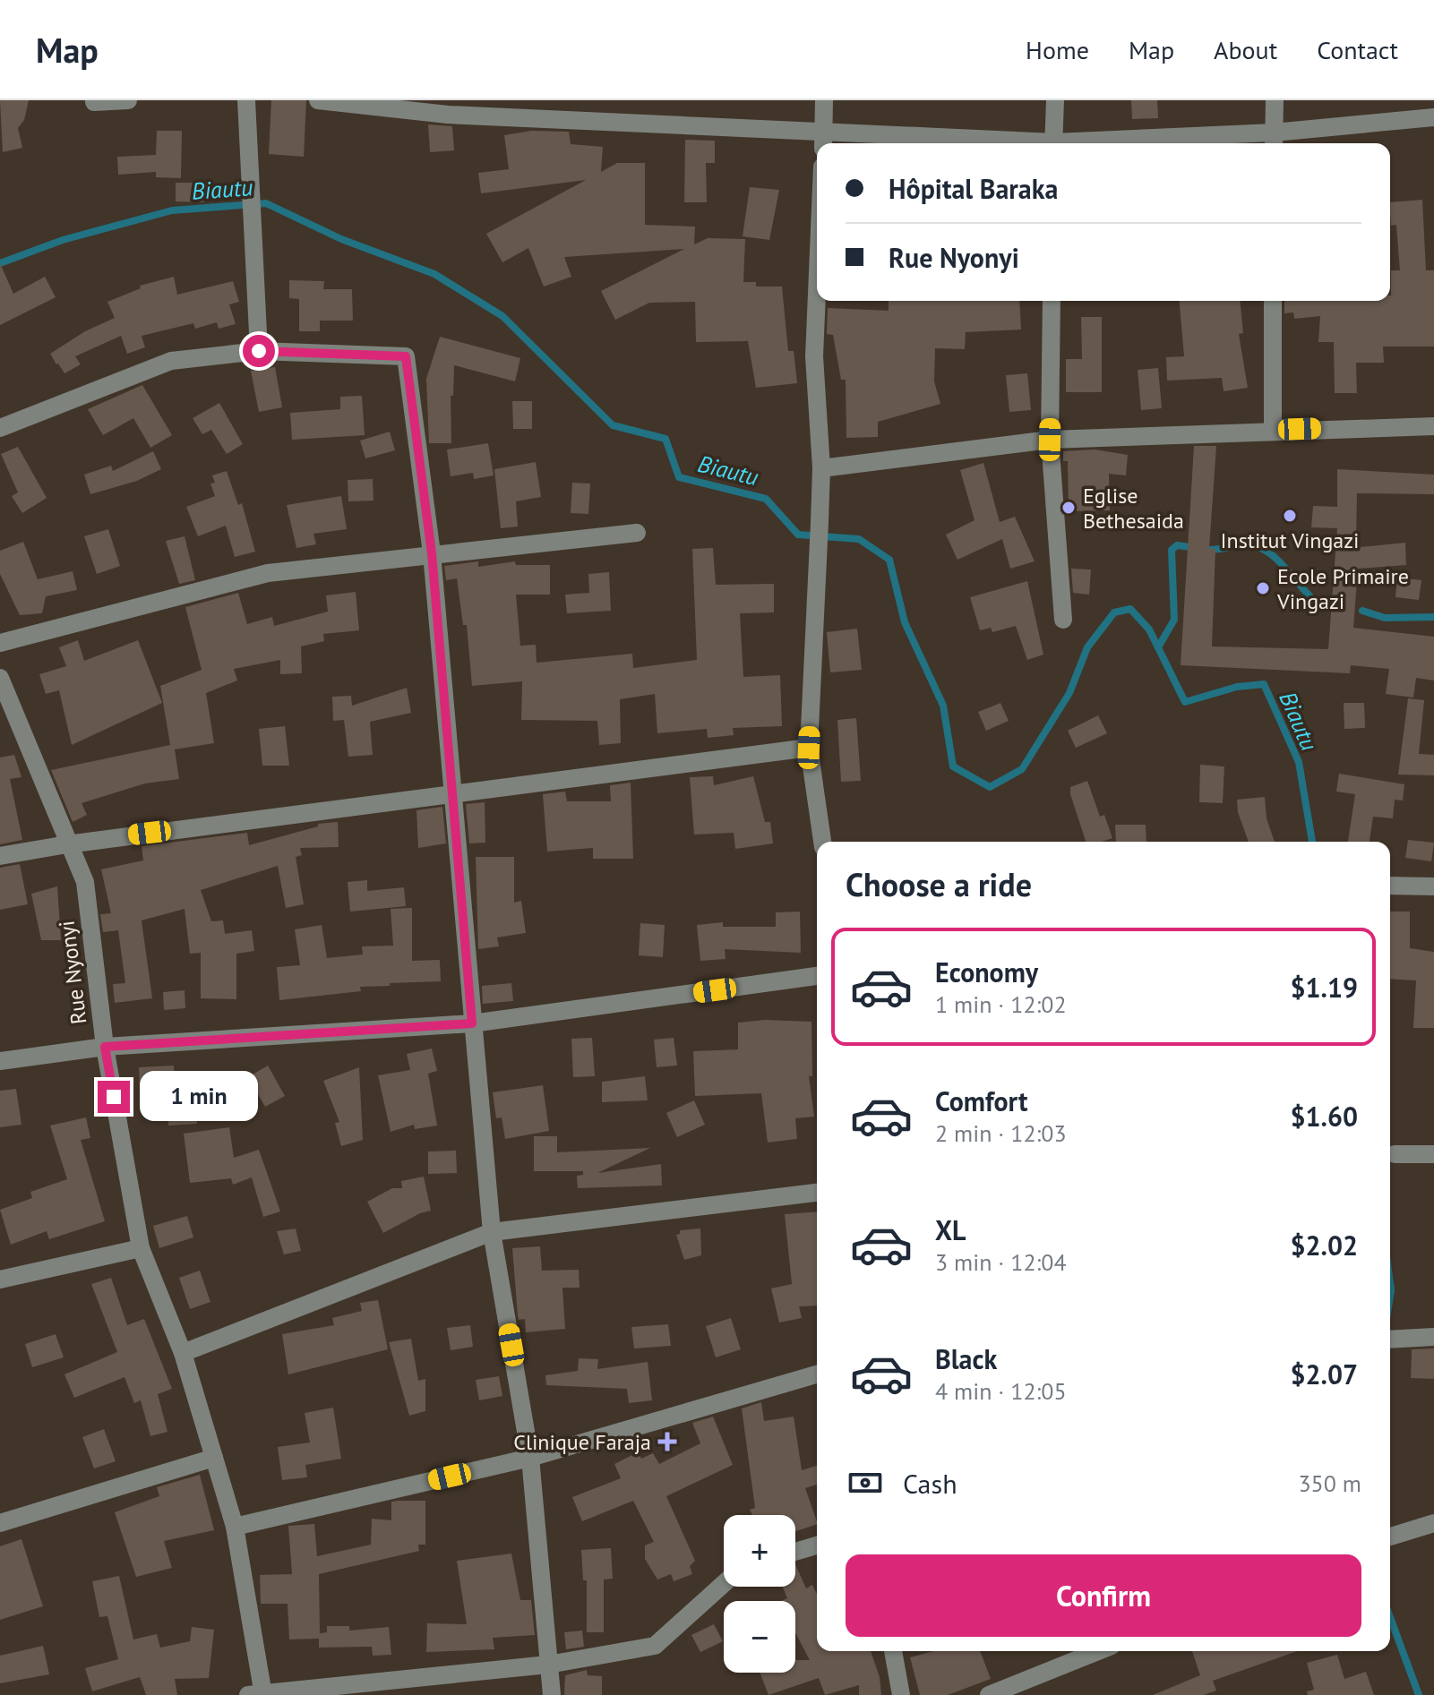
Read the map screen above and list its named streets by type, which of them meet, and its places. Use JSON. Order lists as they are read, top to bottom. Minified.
{"streets":{"street":["Rue Nyonyi"]},"water":["Biautu"],"places":{"other":["Eglise Bethesaida","Institut Vingazi","Ecole Primaire Vingazi"],"health":["Clinique Faraja"]},"page":{"header":"Map","nav":["Home","Map","About","Contact"],"banner":["Hôpital Baraka","Rue Nyonyi"],"heading":"Choose a ride","list":[{"name":"Economy","note":"1 min · 12:02","value":"$1.19"},{"name":"Comfort","note":"2 min · 12:03","value":"$1.60"},{"name":"XL","note":"3 min · 12:04","value":"$2.02"},{"name":"Black","note":"4 min · 12:05","value":"$2.07"}],"bubble":"1 min","pay":["Cash","350 m"],"map_buttons":["+","−"],"buttons":"Confirm"}}
